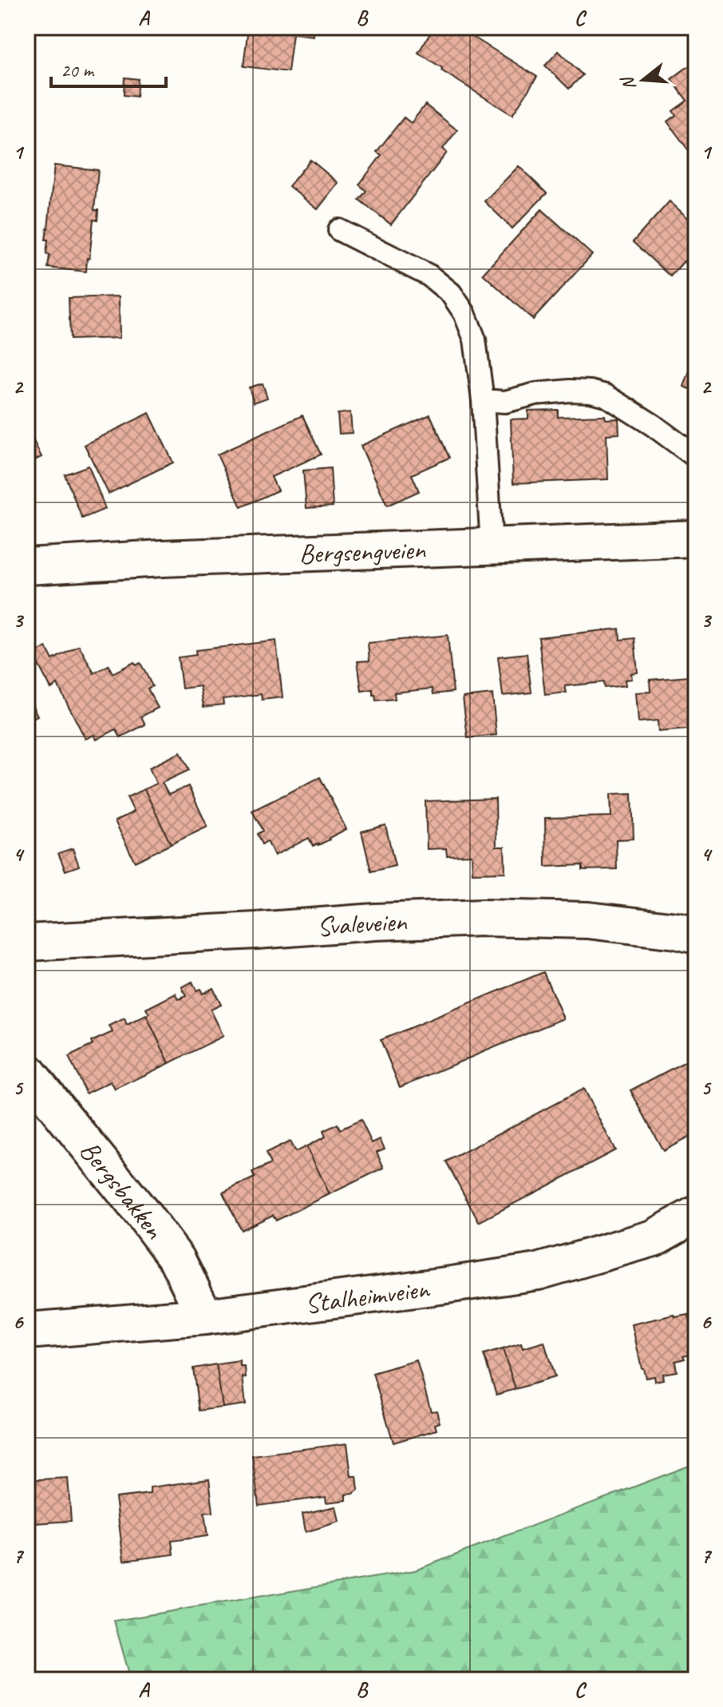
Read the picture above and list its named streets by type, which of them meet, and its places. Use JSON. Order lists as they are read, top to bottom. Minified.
{"streets":{"street":["Bergsengveien","Svaleveien","Bergsbakken","Stalheimveien"]},"crossings":[["Bergsbakken","Stalheimveien"]],"scale_bar":"20 m","north":"left","grid":{"columns":["A","B","C"],"rows":["1","2","3","4","5","6","7"]}}
